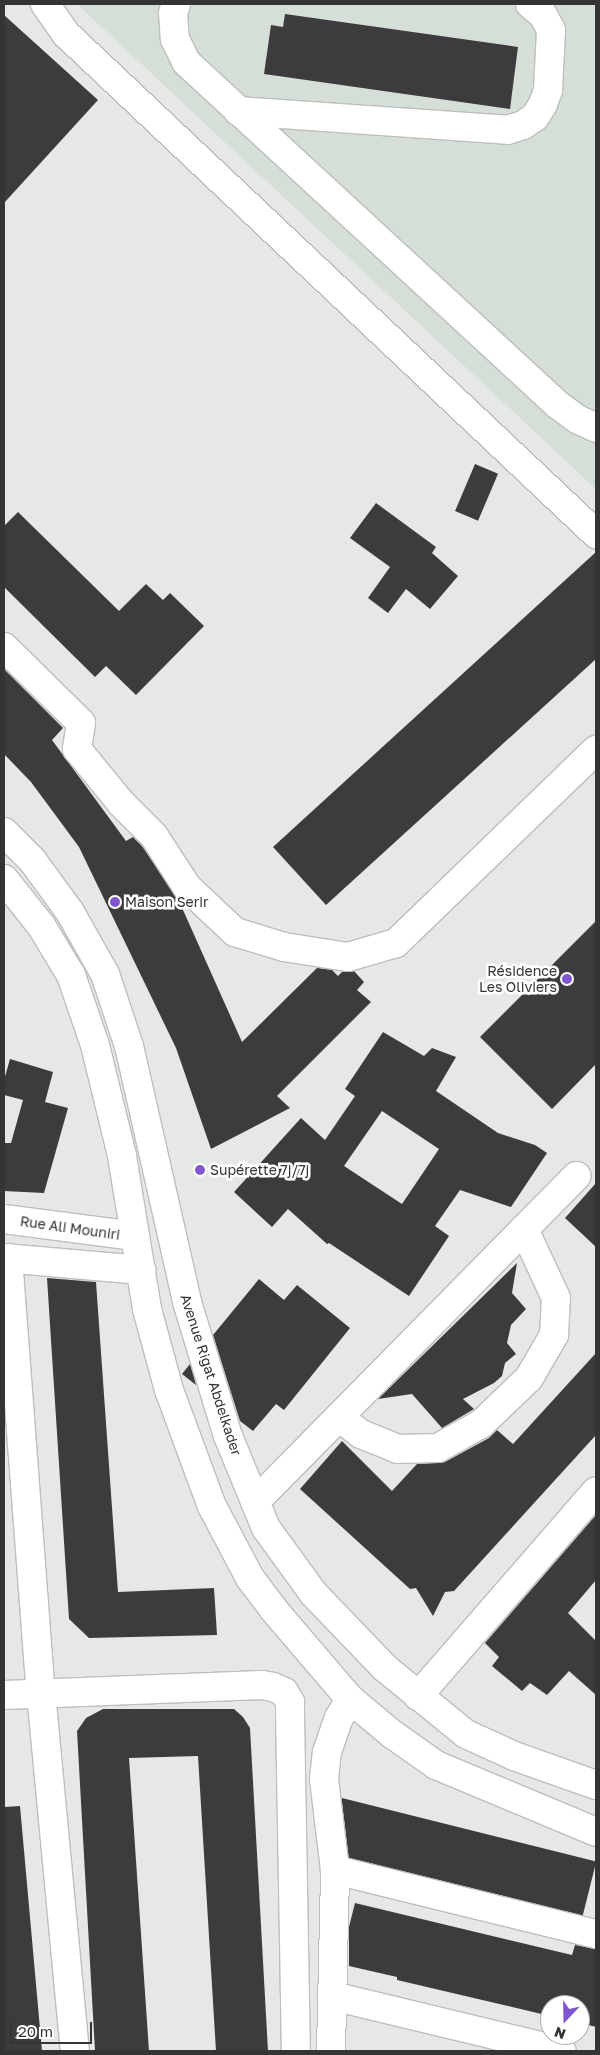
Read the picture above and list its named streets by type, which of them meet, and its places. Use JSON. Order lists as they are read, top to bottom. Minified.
{"streets":{"street":["Rue Ali Mouniri","Avenue Rigat Abdelkader"]},"places":["Maison Serir","Résidence Les Oliviers","Supérette 7j/7j"],"scale_bar":"20 m","north":"bottom"}
